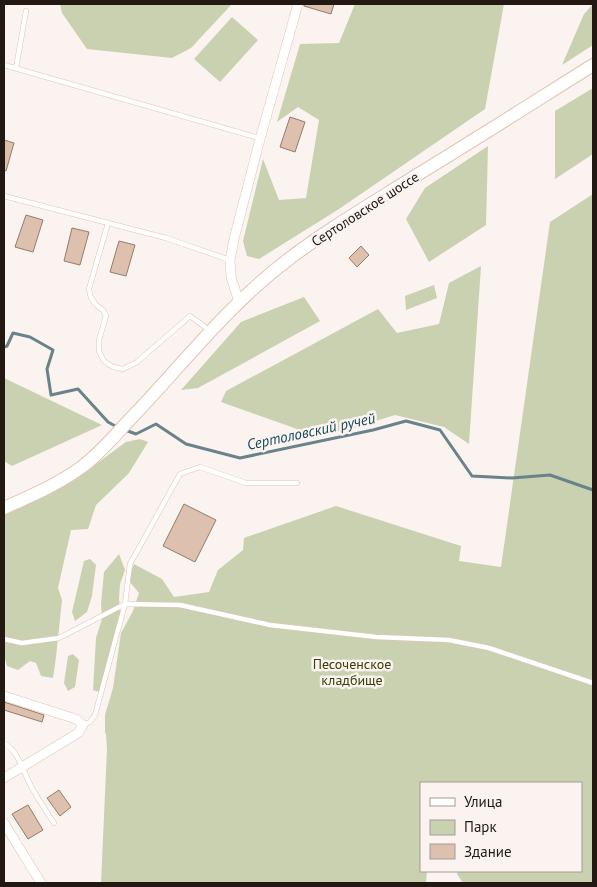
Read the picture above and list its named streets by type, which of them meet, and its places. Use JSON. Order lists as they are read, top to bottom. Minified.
{"streets":{"main road":["Сертоловское шоссе"]},"water":["Сертоловский ручей"],"parks":["Песоченское кладбище"],"legend":["Улица","Парк","Здание"]}
